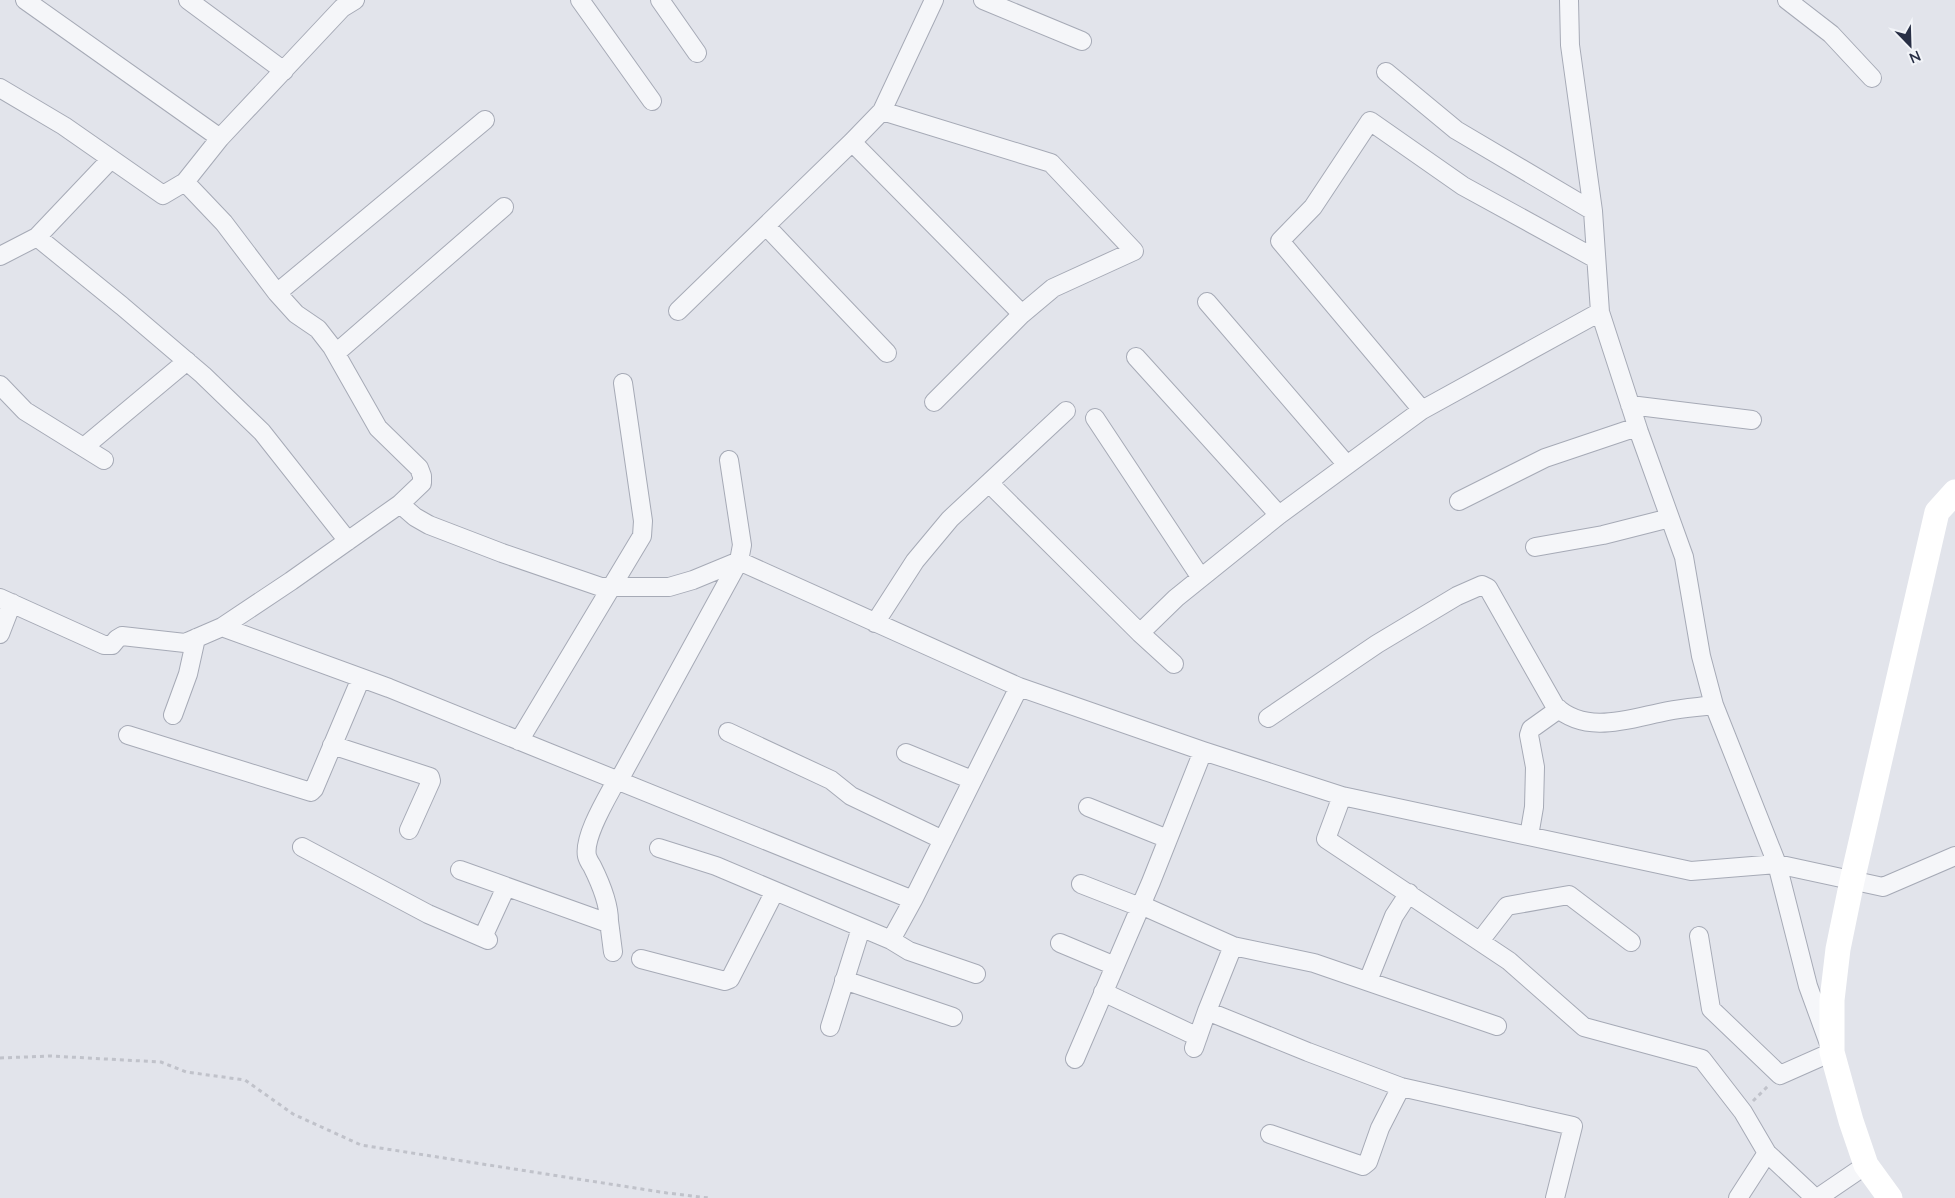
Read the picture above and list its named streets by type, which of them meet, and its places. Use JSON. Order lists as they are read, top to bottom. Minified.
{"north":"bottom right"}
